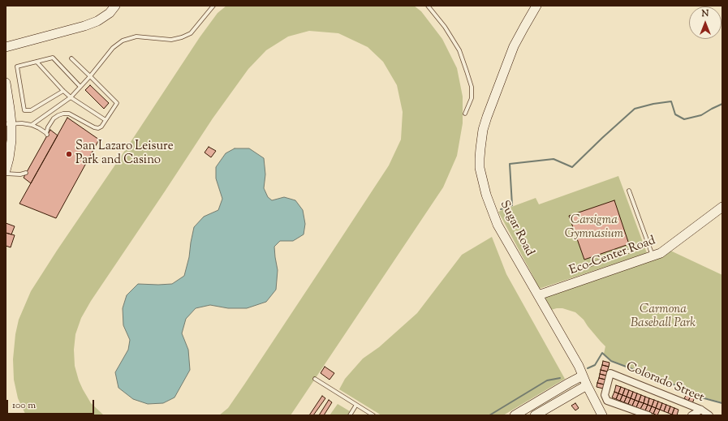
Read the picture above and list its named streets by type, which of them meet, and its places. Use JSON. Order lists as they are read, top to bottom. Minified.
{"streets":{"street":["Sugar Road","Eco-Center Road","Colorado Street"]},"crossings":[["Sugar Road","Eco-Center Road"]],"parks":["Carsigma Gymnasium","Carmona Baseball Park"],"places":["San Lazaro Leisure Park and Casino"],"scale_bar":"100 m","north":"top"}
